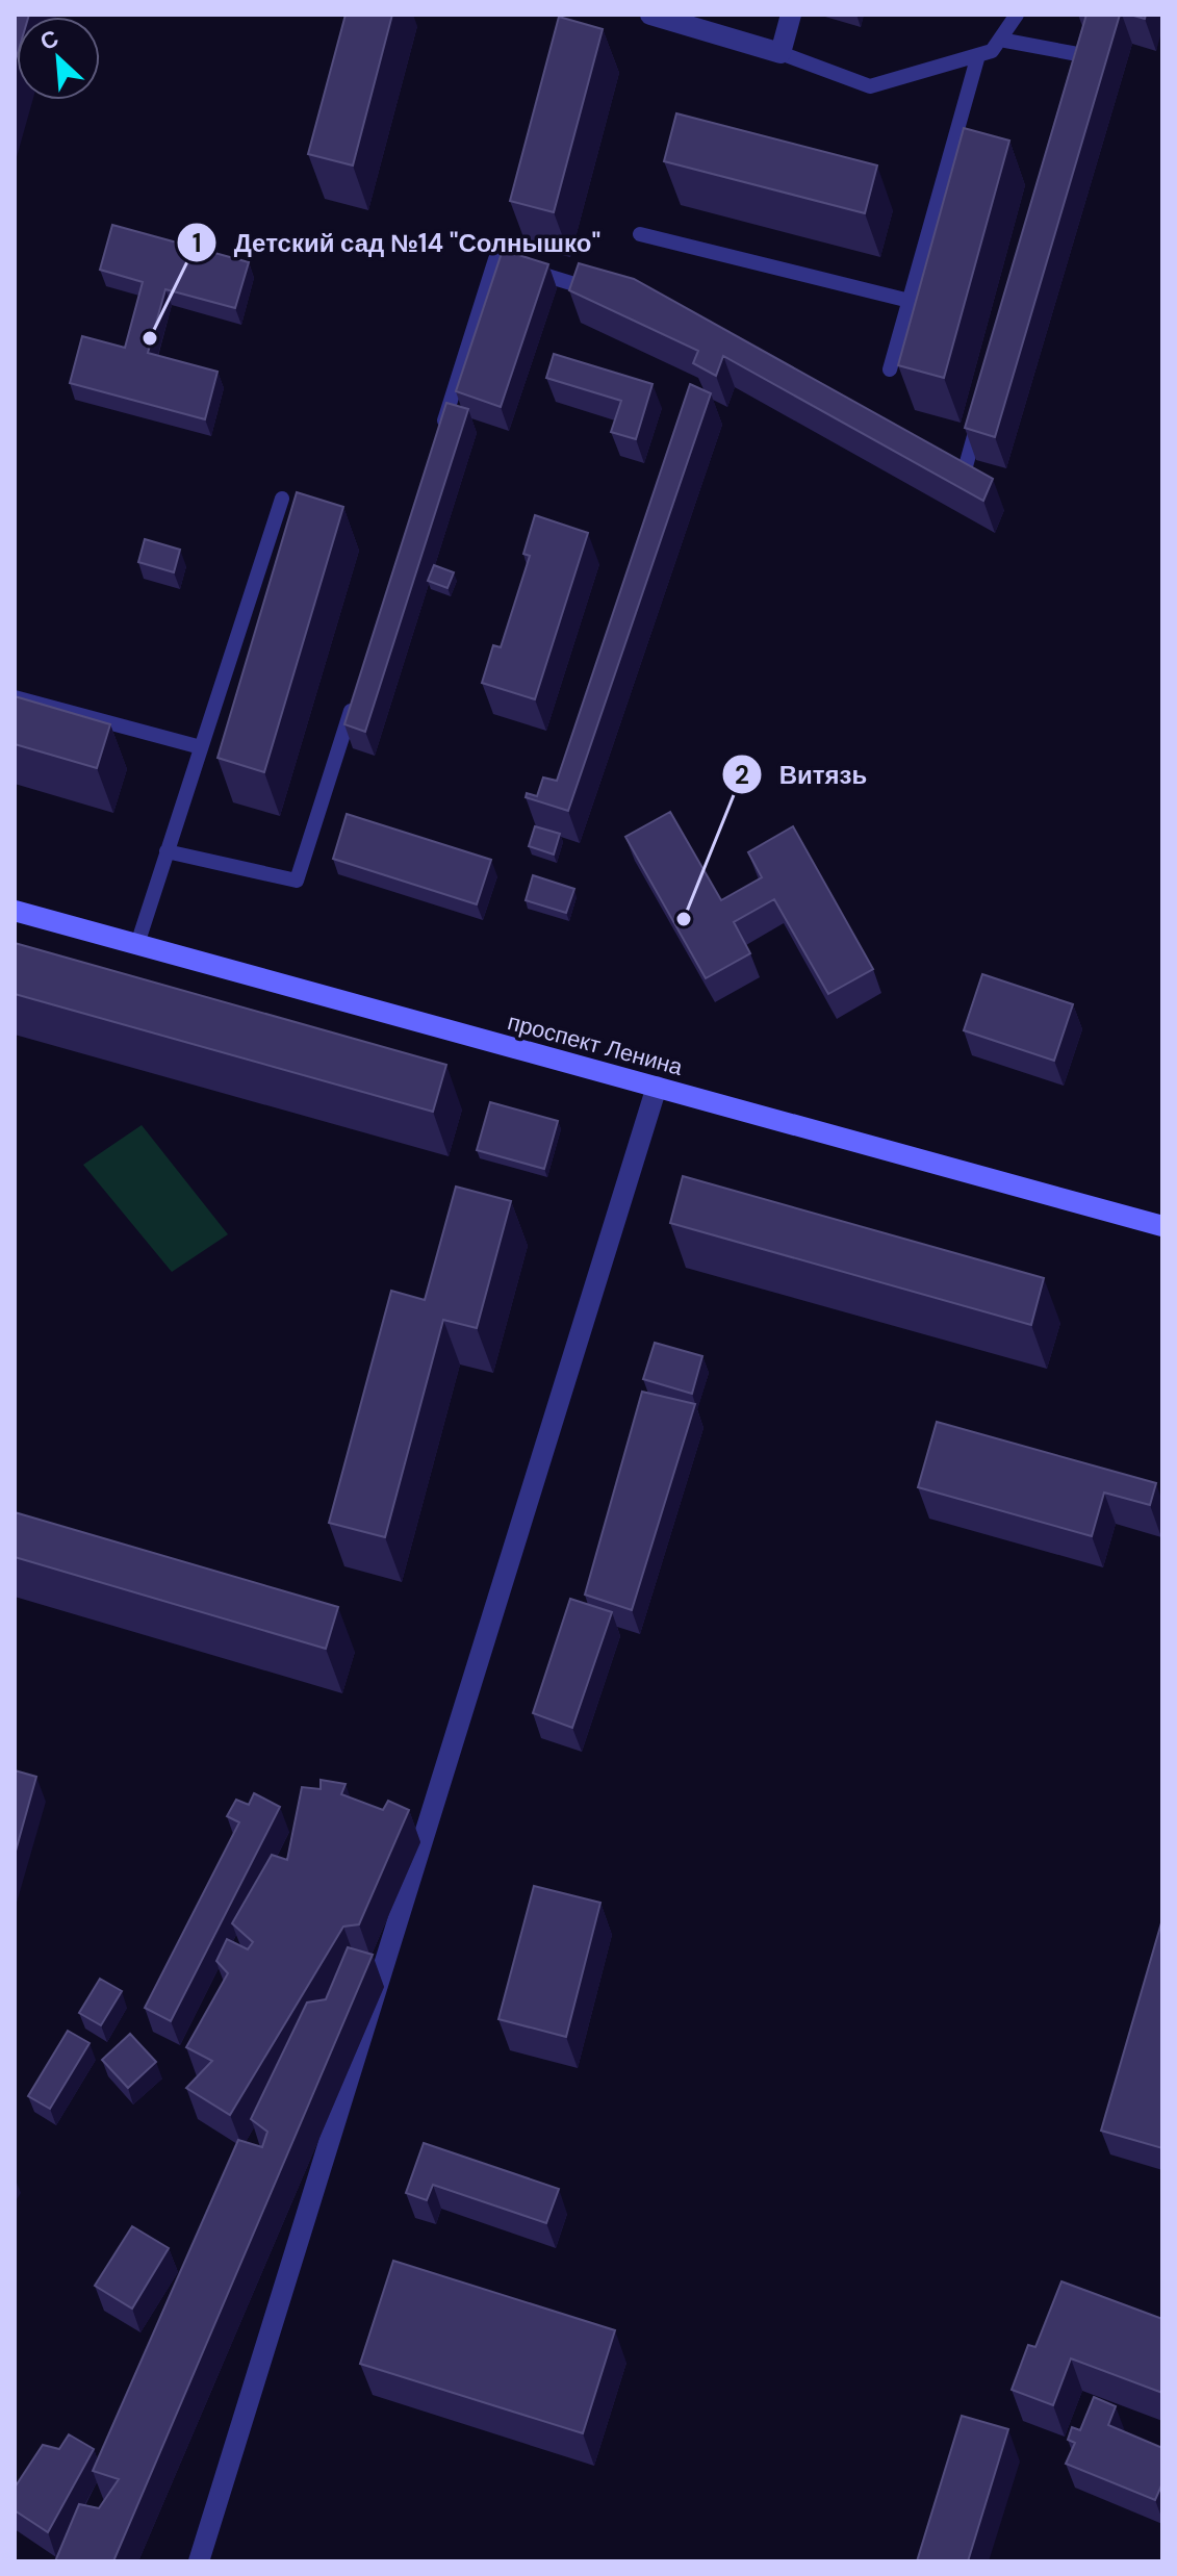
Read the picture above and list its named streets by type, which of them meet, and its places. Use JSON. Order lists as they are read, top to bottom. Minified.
{"streets":{"street":["проспект Ленина"]},"places":["Детский сад №14 \"Солнышко\"","Витязь"],"north":"top left"}
